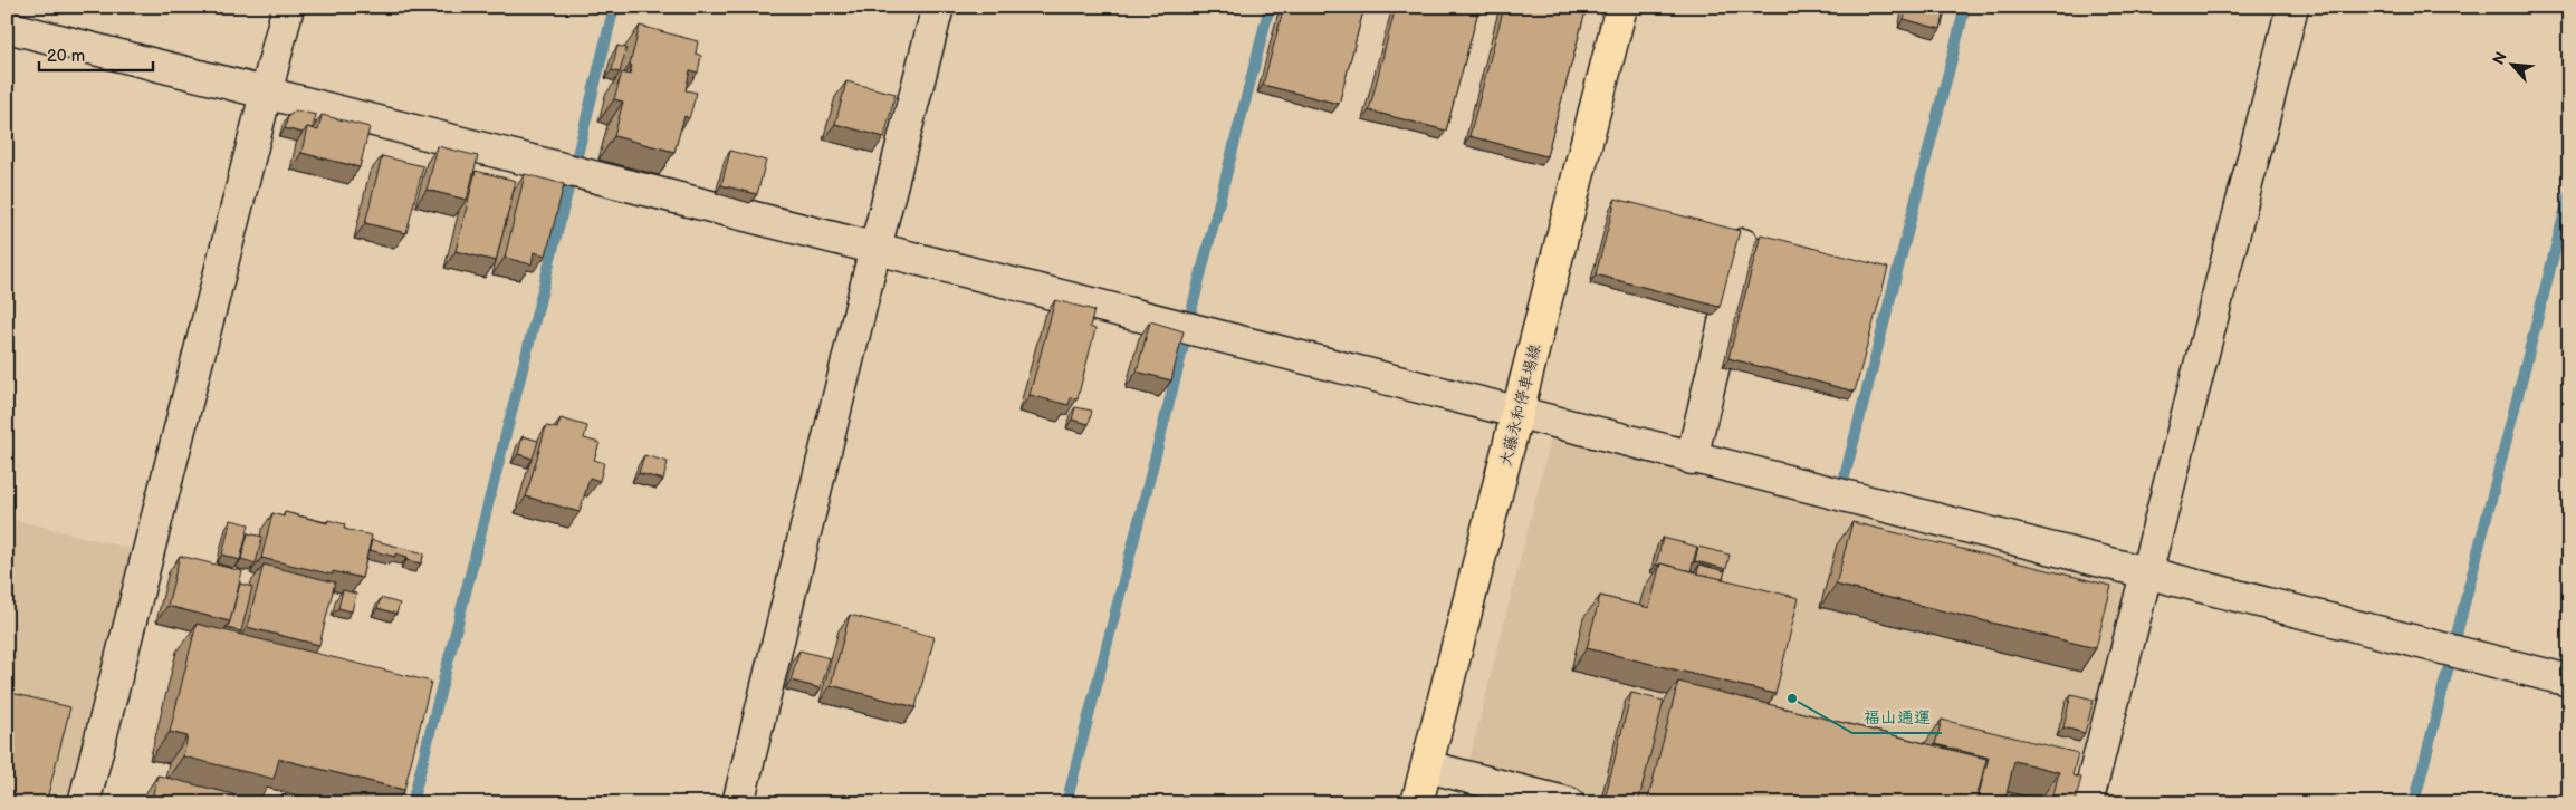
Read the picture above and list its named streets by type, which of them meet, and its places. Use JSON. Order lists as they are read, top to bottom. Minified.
{"streets":{"main road":["大藤永和停車場線"]},"places":["福山通運"],"scale_bar":"20 m","north":"top left"}
